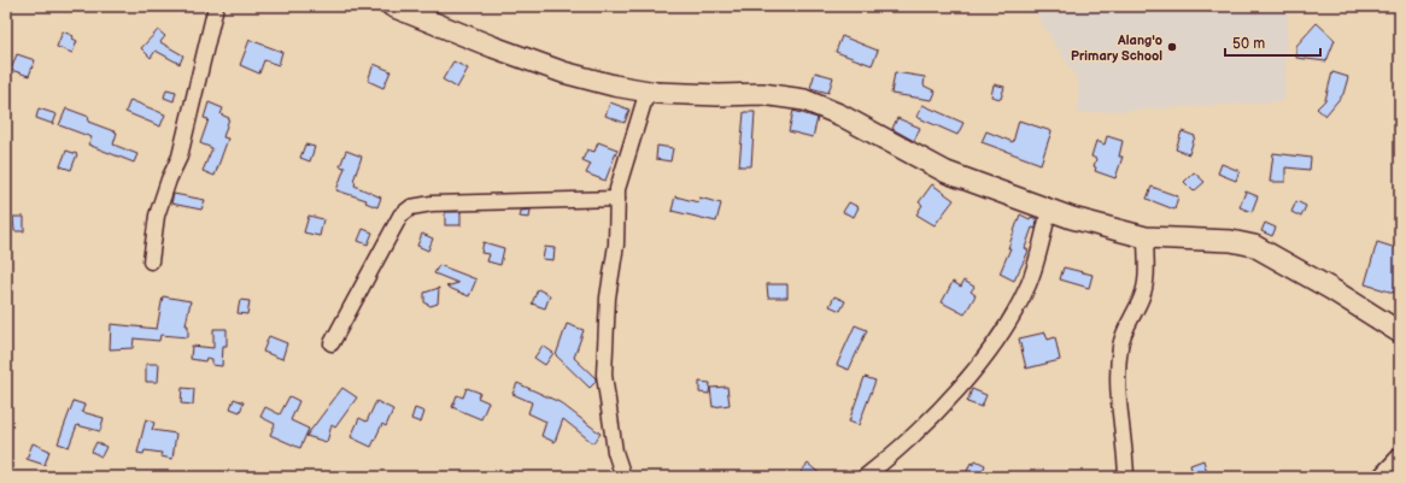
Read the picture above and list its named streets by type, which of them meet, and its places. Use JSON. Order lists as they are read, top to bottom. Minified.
{"places":["Alang'o Primary School"],"scale_bar":"50 m"}
